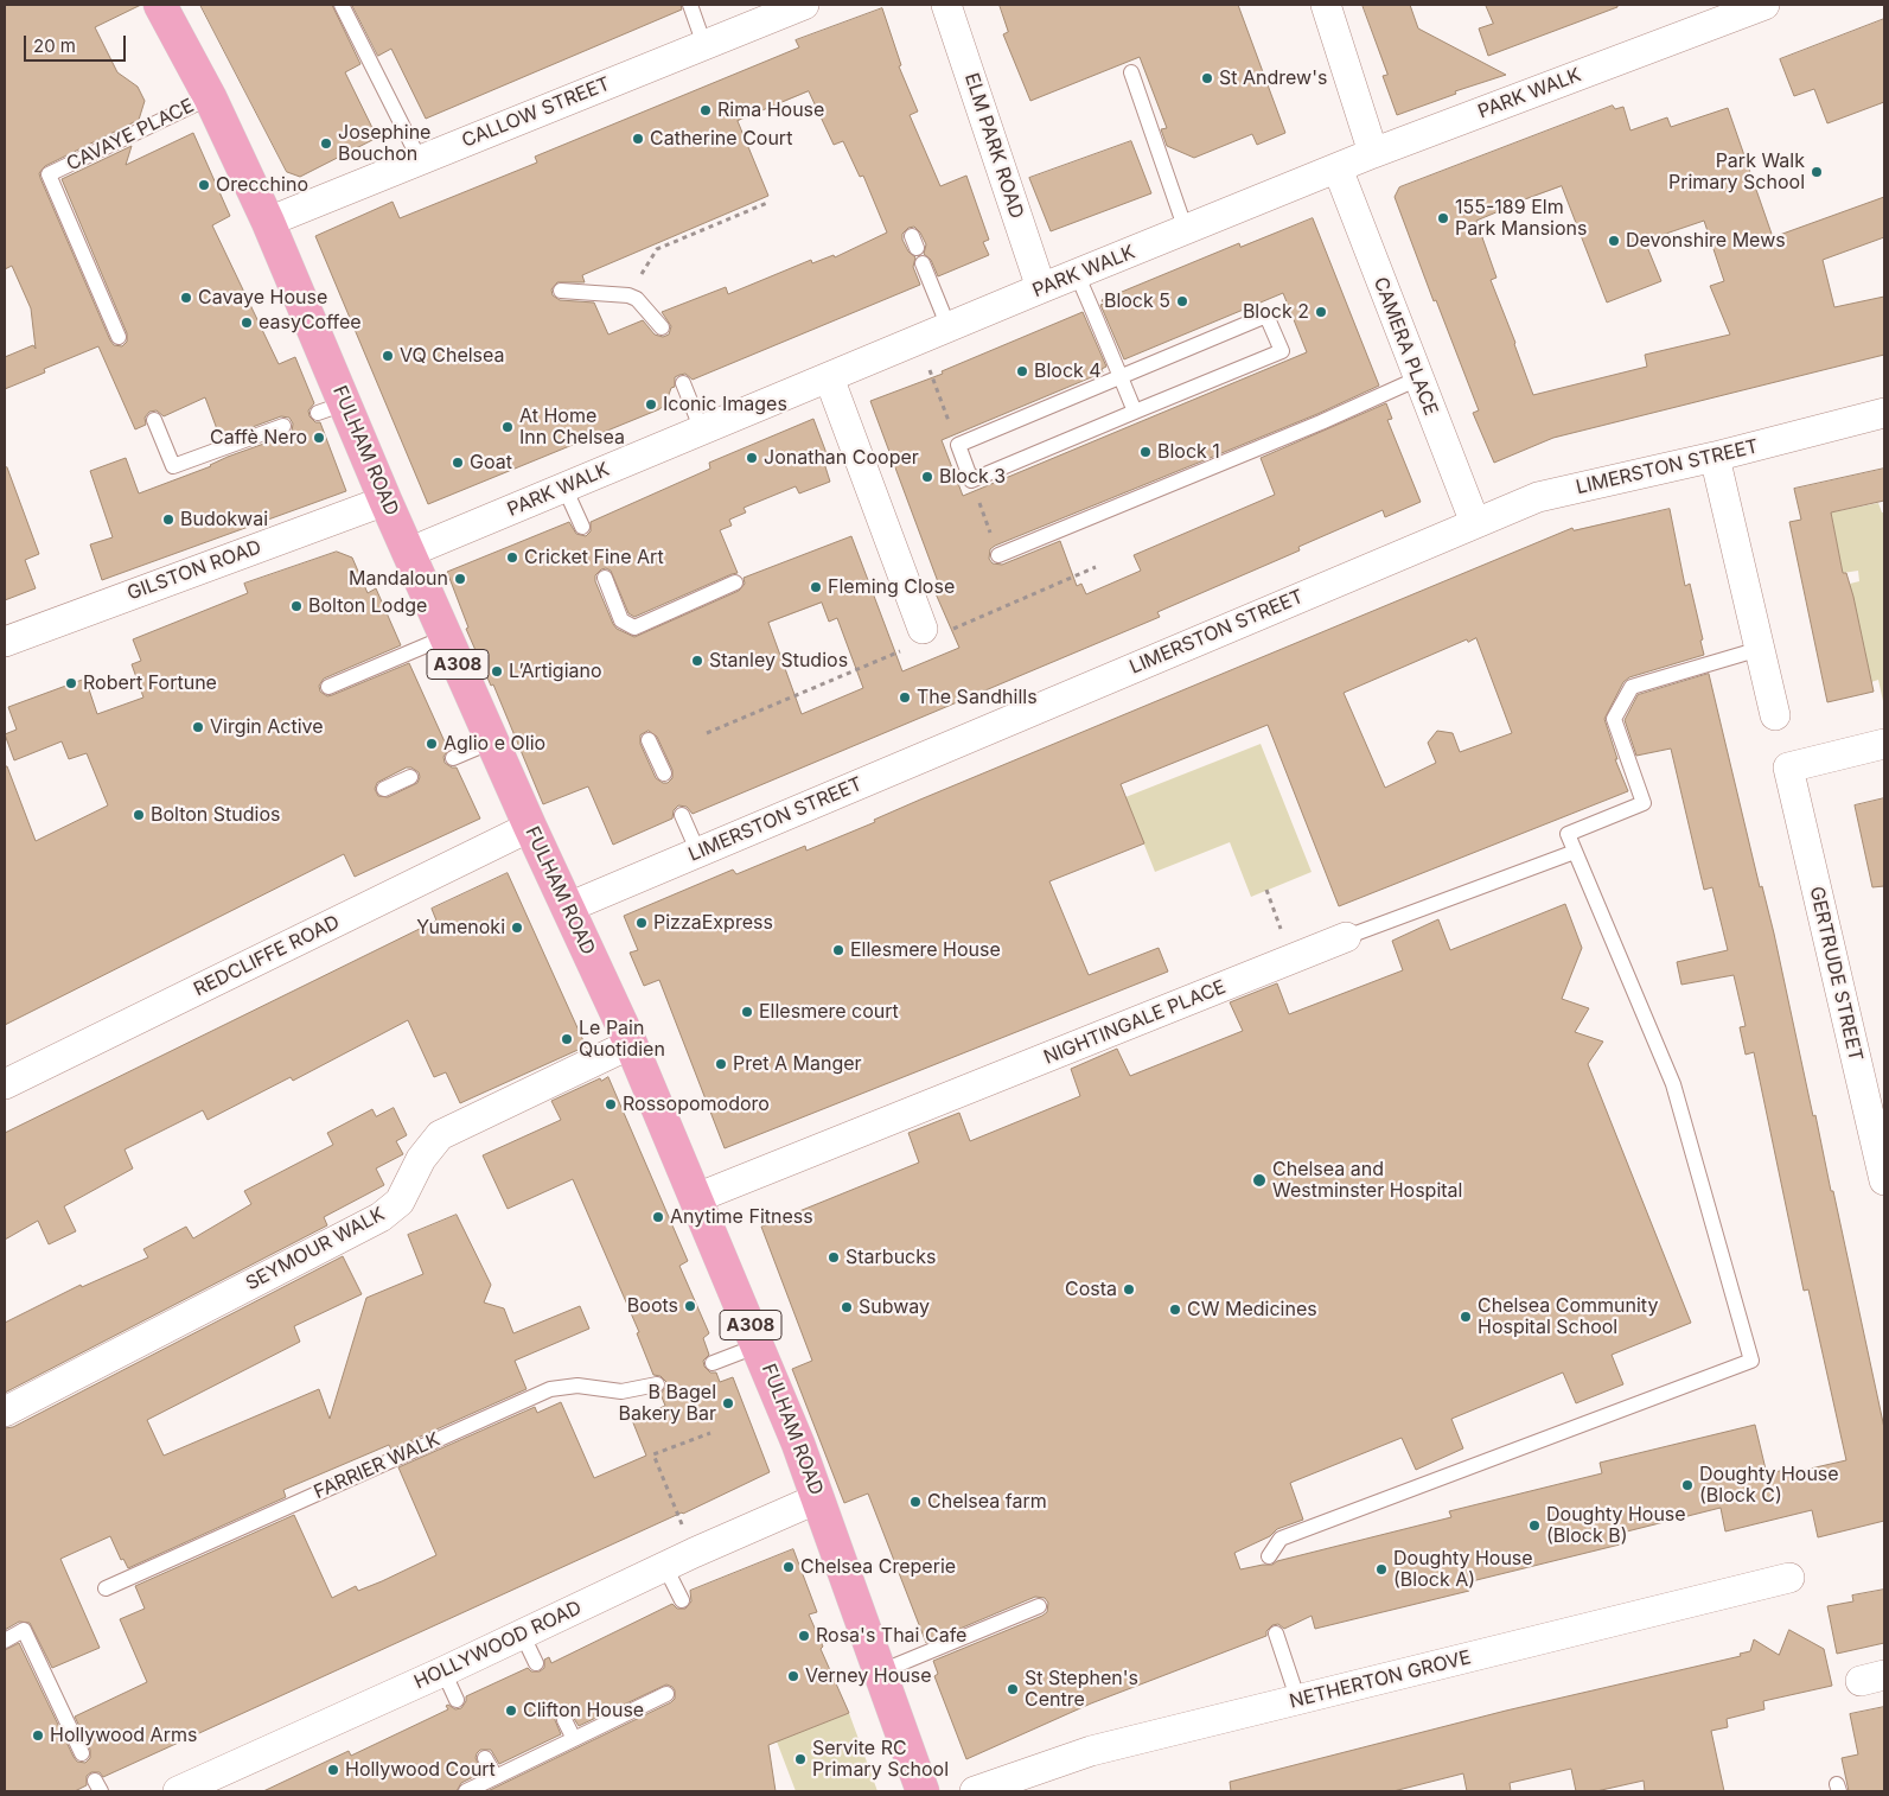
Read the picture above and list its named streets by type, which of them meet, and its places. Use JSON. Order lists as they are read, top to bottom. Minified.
{"streets":{"main road":["FULHAM ROAD","A308"],"street":["PARK WALK","CALLOW STREET","ELM PARK ROAD","CAMERA PLACE","LIMERSTON STREET","GILSTON ROAD","REDCLIFFE ROAD","GERTRUDE STREET","NIGHTINGALE PLACE","SEYMOUR WALK","HOLLYWOOD ROAD","NETHERTON GROVE"],"lane":["CAVAYE PLACE","FARRIER WALK"]},"crossings":[["PARK WALK","ELM PARK ROAD"],["PARK WALK","CAMERA PLACE"],["PARK WALK","FULHAM ROAD"],["CALLOW STREET","FULHAM ROAD"],["CAVAYE PLACE","FULHAM ROAD"],["CAMERA PLACE","LIMERSTON STREET"],["FULHAM ROAD","LIMERSTON STREET"],["FULHAM ROAD","GILSTON ROAD"],["FULHAM ROAD","REDCLIFFE ROAD"],["FULHAM ROAD","NIGHTINGALE PLACE"],["FULHAM ROAD","SEYMOUR WALK"],["FULHAM ROAD","HOLLYWOOD ROAD"]],"places":["St Andrew's","Rima House","Catherine Court","Josephine Bouchon","Park Walk Primary School","Orecchino","155-189 Elm Park Mansions","Devonshire Mews","Cavaye House","Block 5","Block 2","easyCoffee","VQ Chelsea","Block 4","Iconic Images","At Home Inn Chelsea","Caffè Nero","Block 1","Jonathan Cooper","Goat","Block 3","Budokwai","Cricket Fine Art","Mandaloun","Fleming Close","Bolton Lodge","Stanley Studios","L’Artigiano","Robert Fortune","The Sandhills","Virgin Active","Aglio e Olio","Bolton Studios","PizzaExpress","Yumenoki","Ellesmere House","Ellesmere court","Le Pain Quotidien","Pret A Manger","Rossopomodoro","Chelsea and Westminster Hospital","Anytime Fitness","Starbucks","Costa","Boots","Subway","CW Medicines","Chelsea Community Hospital School","B Bagel Bakery Bar","Doughty House (Block C)","Chelsea farm","Doughty House (Block B)","Chelsea Creperie","Doughty House (Block A)","Rosa's Thai Cafe","Verney House","St Stephen's Centre","Clifton House","Hollywood Arms","Servite RC Primary School","Hollywood Court"],"scale_bar":"20 m"}
